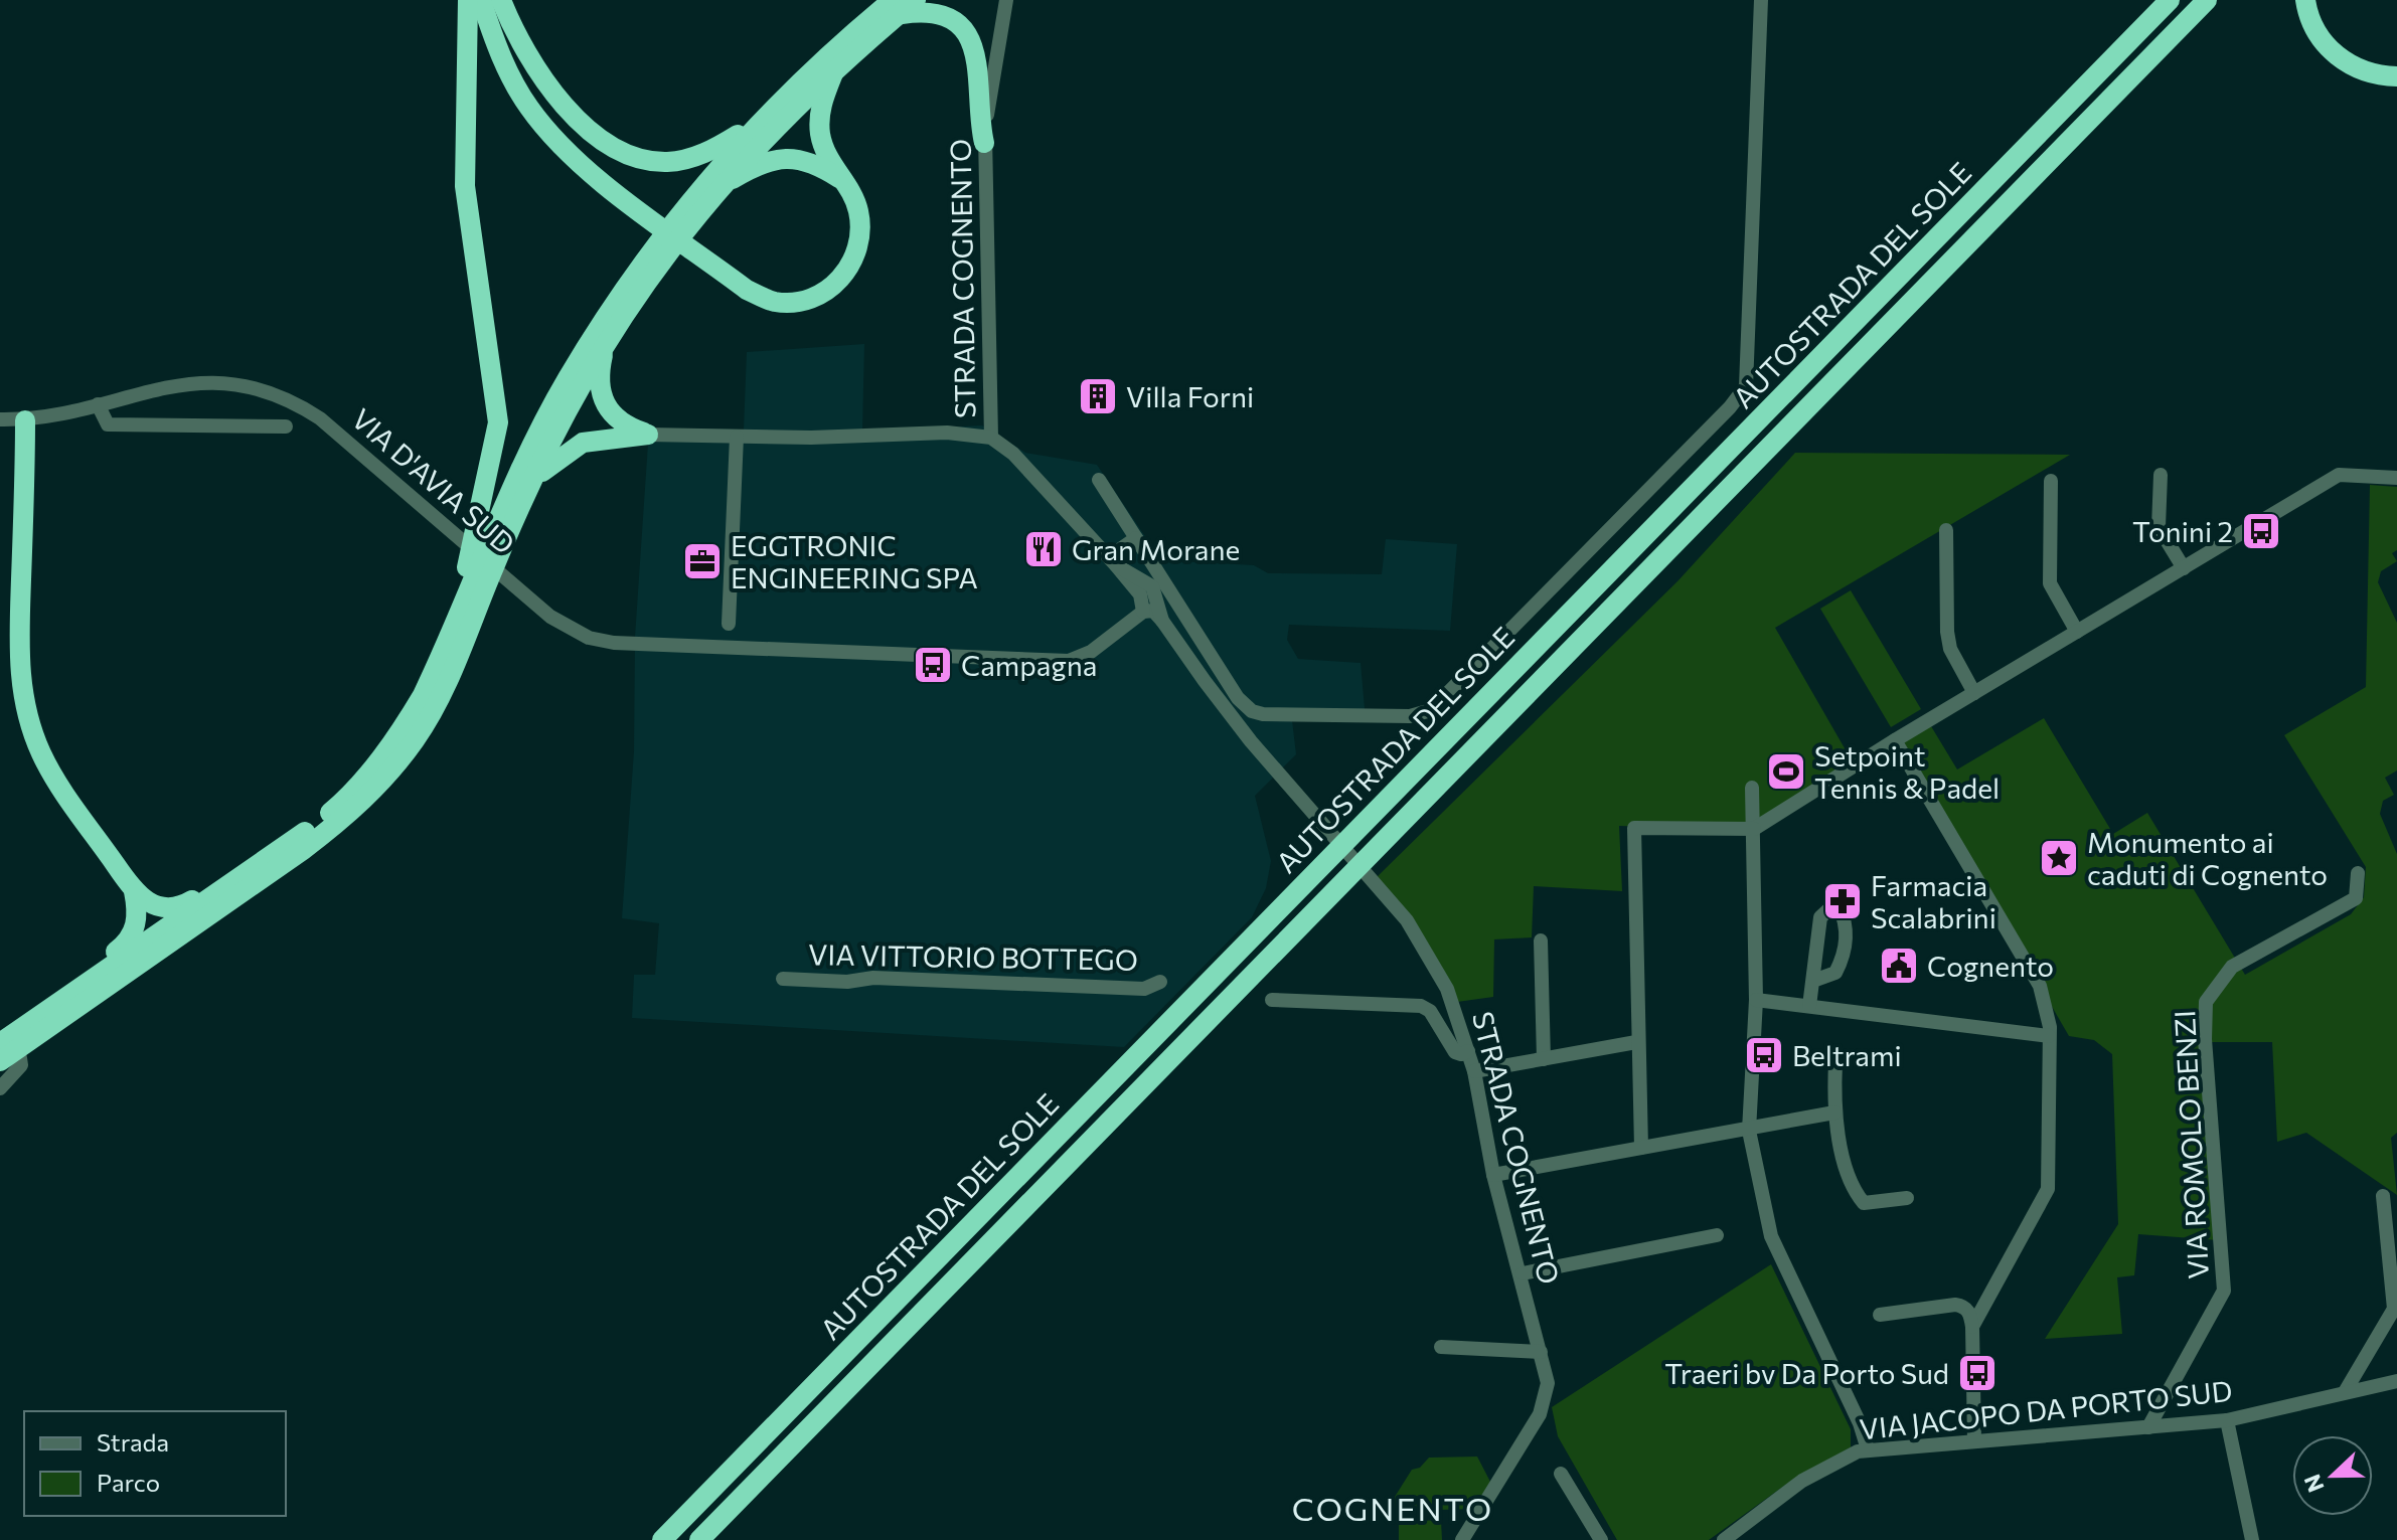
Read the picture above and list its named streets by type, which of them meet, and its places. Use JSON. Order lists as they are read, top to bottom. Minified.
{"streets":{"highway":["AUTOSTRADA DEL SOLE"],"street":["STRADA COGNENTO","VIA D'AVIA SUD","VIA VITTORIO BOTTEGO","VIA ROMOLO BENZI","VIA JACOPO DA PORTO SUD"]},"crossings":[["STRADA COGNENTO","VIA D'AVIA SUD"],["VIA ROMOLO BENZI","VIA JACOPO DA PORTO SUD"]],"districts":["COGNENTO"],"places":{"building":["Villa Forni"],"bus stop":["Tonini 2","Campagna","Beltrami","Traeri bv Da Porto Sud"],"restaurant":["Gran Morane"],"office":["EGGTRONIC ENGINEERING SPA"],"sports":["Setpoint Tennis & Padel"],"place":["Monumento ai caduti di Cognento"],"pharmacy":["Farmacia Scalabrini"],"public building":["Cognento"]},"legend":["Strada","Parco"],"north":"left"}
